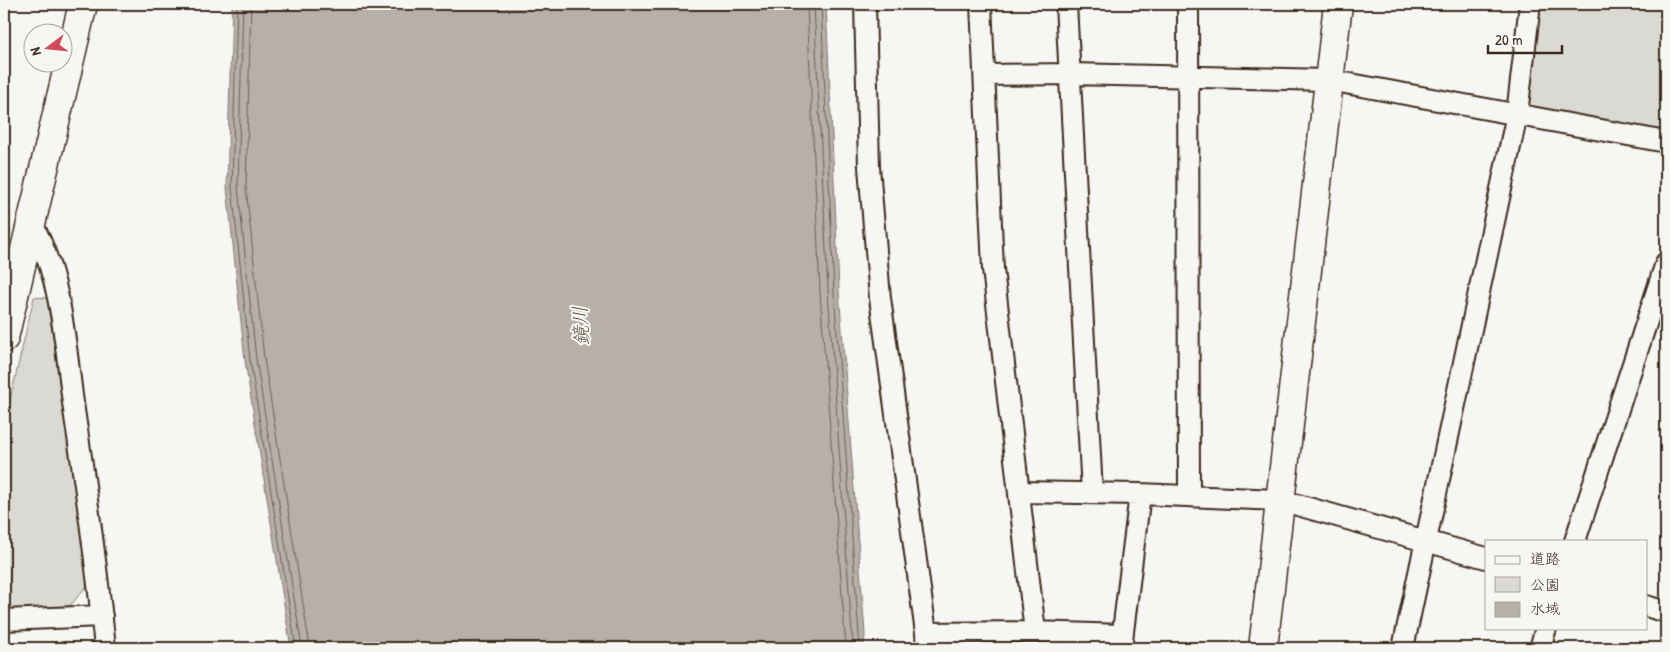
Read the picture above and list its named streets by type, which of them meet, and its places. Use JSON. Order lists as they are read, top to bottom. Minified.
{"water":["鏡川"],"legend":["道路","公園","水域"],"scale_bar":"20 m","north":"left"}
